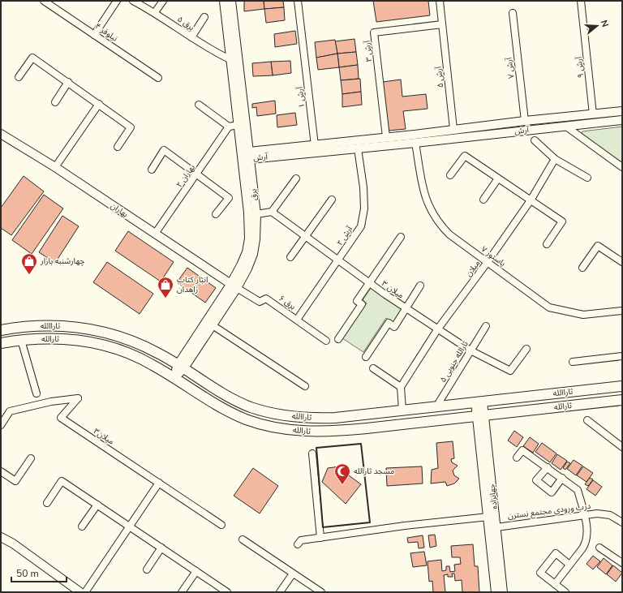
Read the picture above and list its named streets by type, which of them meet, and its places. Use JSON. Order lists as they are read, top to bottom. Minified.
{"streets":{"main road":["ثاراالله","ثارالله"],"street":["برق ۵","نیلوفر ۴","آرش ۳","آرش ۹","آرش ۷","آرش ۵","آرش ۱","آرش","بهاران ۲","برق","بهاران","آرش ۲","پاستور ۷","میلان","میلان ۳","برق ۶","ثارالله جنوبی ۵","میلان۳","جهانزاده","درب ورودی مجتمع نسترن"]},"crossings":[["برق ۵","برق"],["آرش ۳","آرش ۵"],["آرش ۳","آرش"],["آرش ۹","آرش"],["آرش ۷","آرش"],["آرش ۵","آرش"],["آرش ۱","آرش"],["آرش","برق"],["آرش","آرش ۲"],["آرش","پاستور ۷"],["بهاران ۲","بهاران"],["برق","بهاران"],["برق","برق ۶"],["برق","ثاراالله"],["بهاران","برق ۶"],["آرش ۲","میلان ۳"],["آرش ۲","برق ۶"],["پاستور ۷","میلان"],["میلان","میلان ۳"],["میلان ۳","ثارالله جنوبی ۵"],["ثاراالله","ثارالله جنوبی ۵"],["ثاراالله","جهانزاده"],["ثارالله","جهانزاده"],["جهانزاده","درب ورودی مجتمع نسترن"]],"places":{"shop":["چهارشنبه بازار","انبار کتاب زاهدان"],"mosque":["مسجد ثارالله"]},"scale_bar":"50 m","north":"right"}
